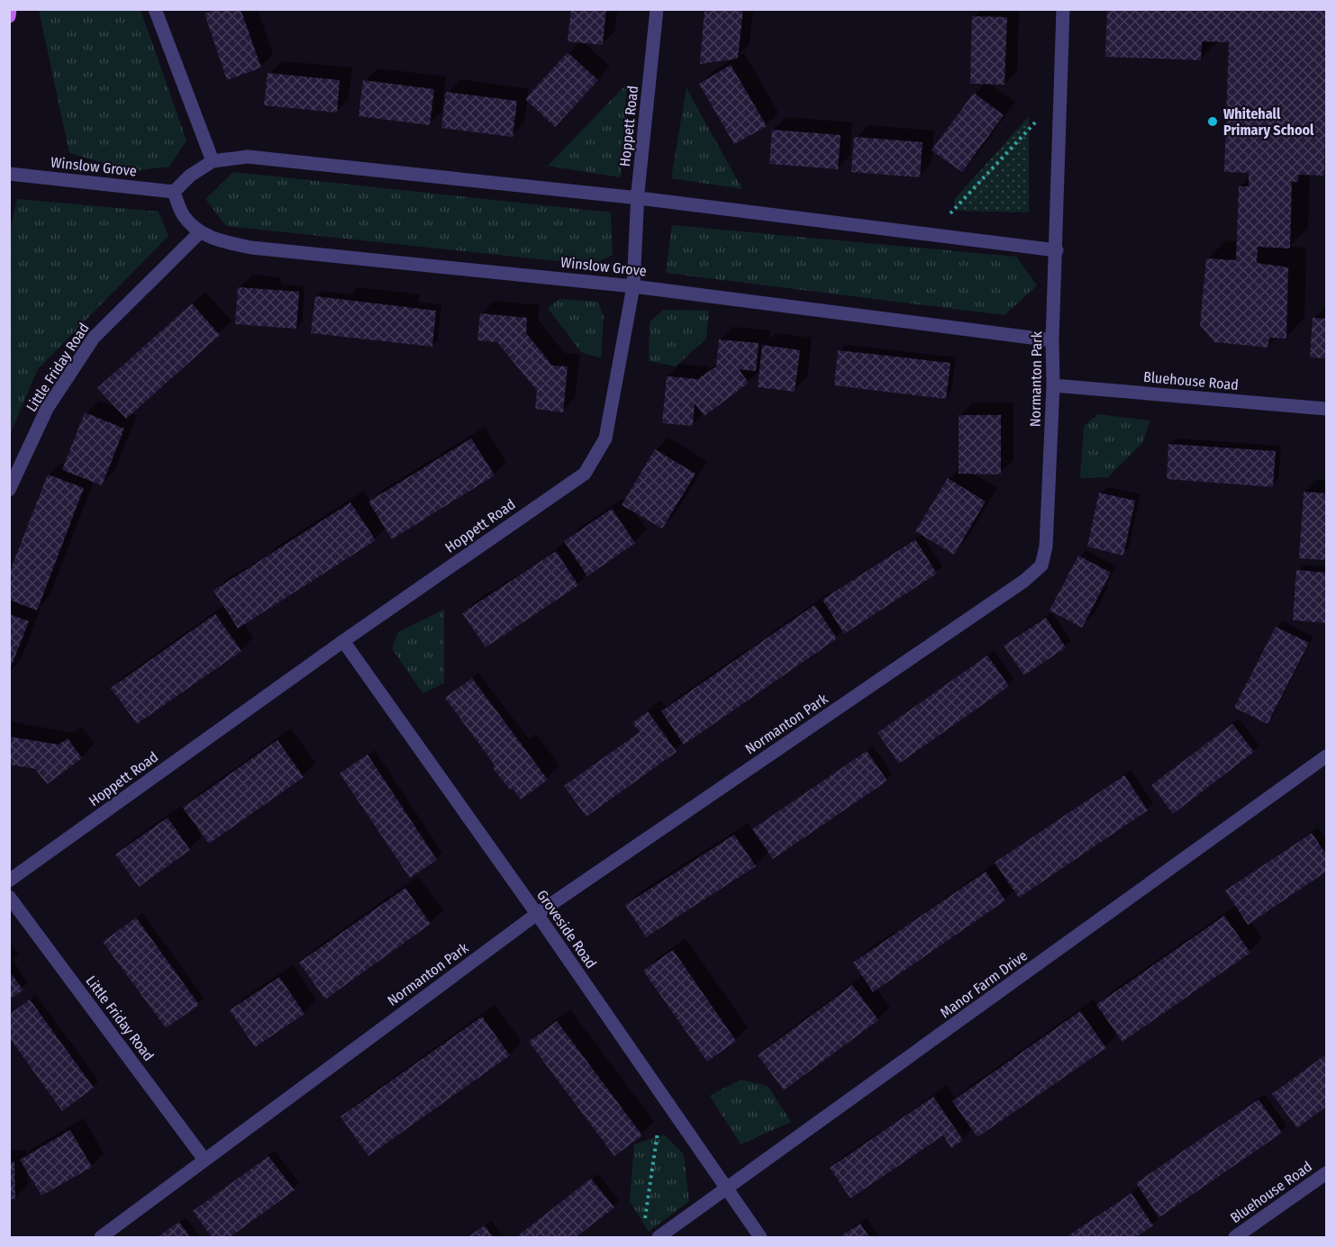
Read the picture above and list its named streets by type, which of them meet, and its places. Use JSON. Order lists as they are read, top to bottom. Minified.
{"streets":{"street":["Hoppett Road","Winslow Grove","Little Friday Road","Normanton Park","Bluehouse Road","Groveside Road","Manor Farm Drive"]},"crossings":[["Hoppett Road","Winslow Grove"],["Hoppett Road","Groveside Road"],["Winslow Grove","Little Friday Road"],["Winslow Grove","Normanton Park"],["Little Friday Road","Normanton Park"],["Normanton Park","Bluehouse Road"],["Normanton Park","Groveside Road"],["Groveside Road","Manor Farm Drive"]],"places":["Whitehall Primary School"]}
